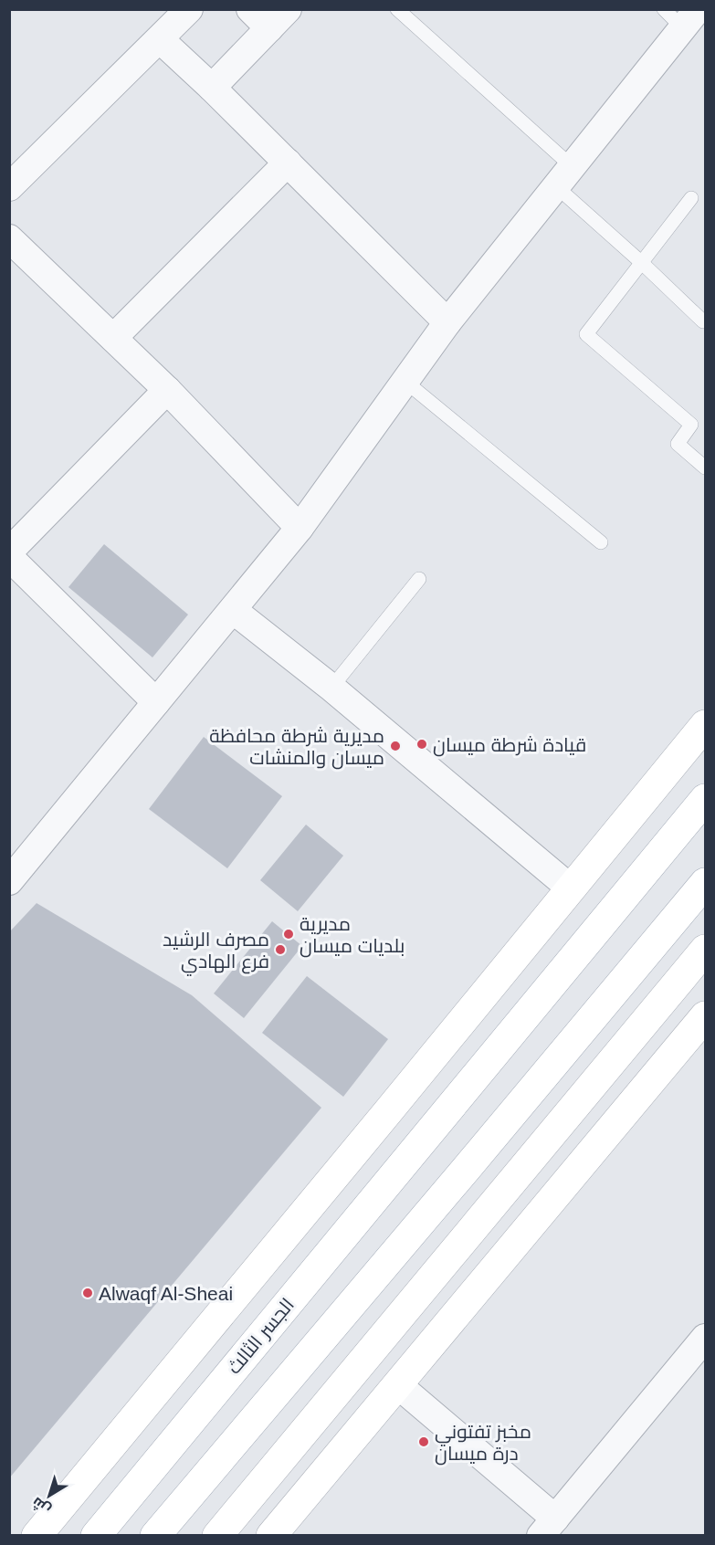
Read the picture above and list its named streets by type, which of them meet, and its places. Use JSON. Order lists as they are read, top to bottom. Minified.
{"streets":{"street":["الجسر الثالث"]},"places":["قيادة شرطة ميسان","مديرية شرطة محافظة ميسان والمنشات","مديرية بلديات ميسان","مصرف الرشيد فرع الهادي","Alwaqf Al-Sheai","مخبز تفتوني درة ميسان"],"north":"bottom left"}
